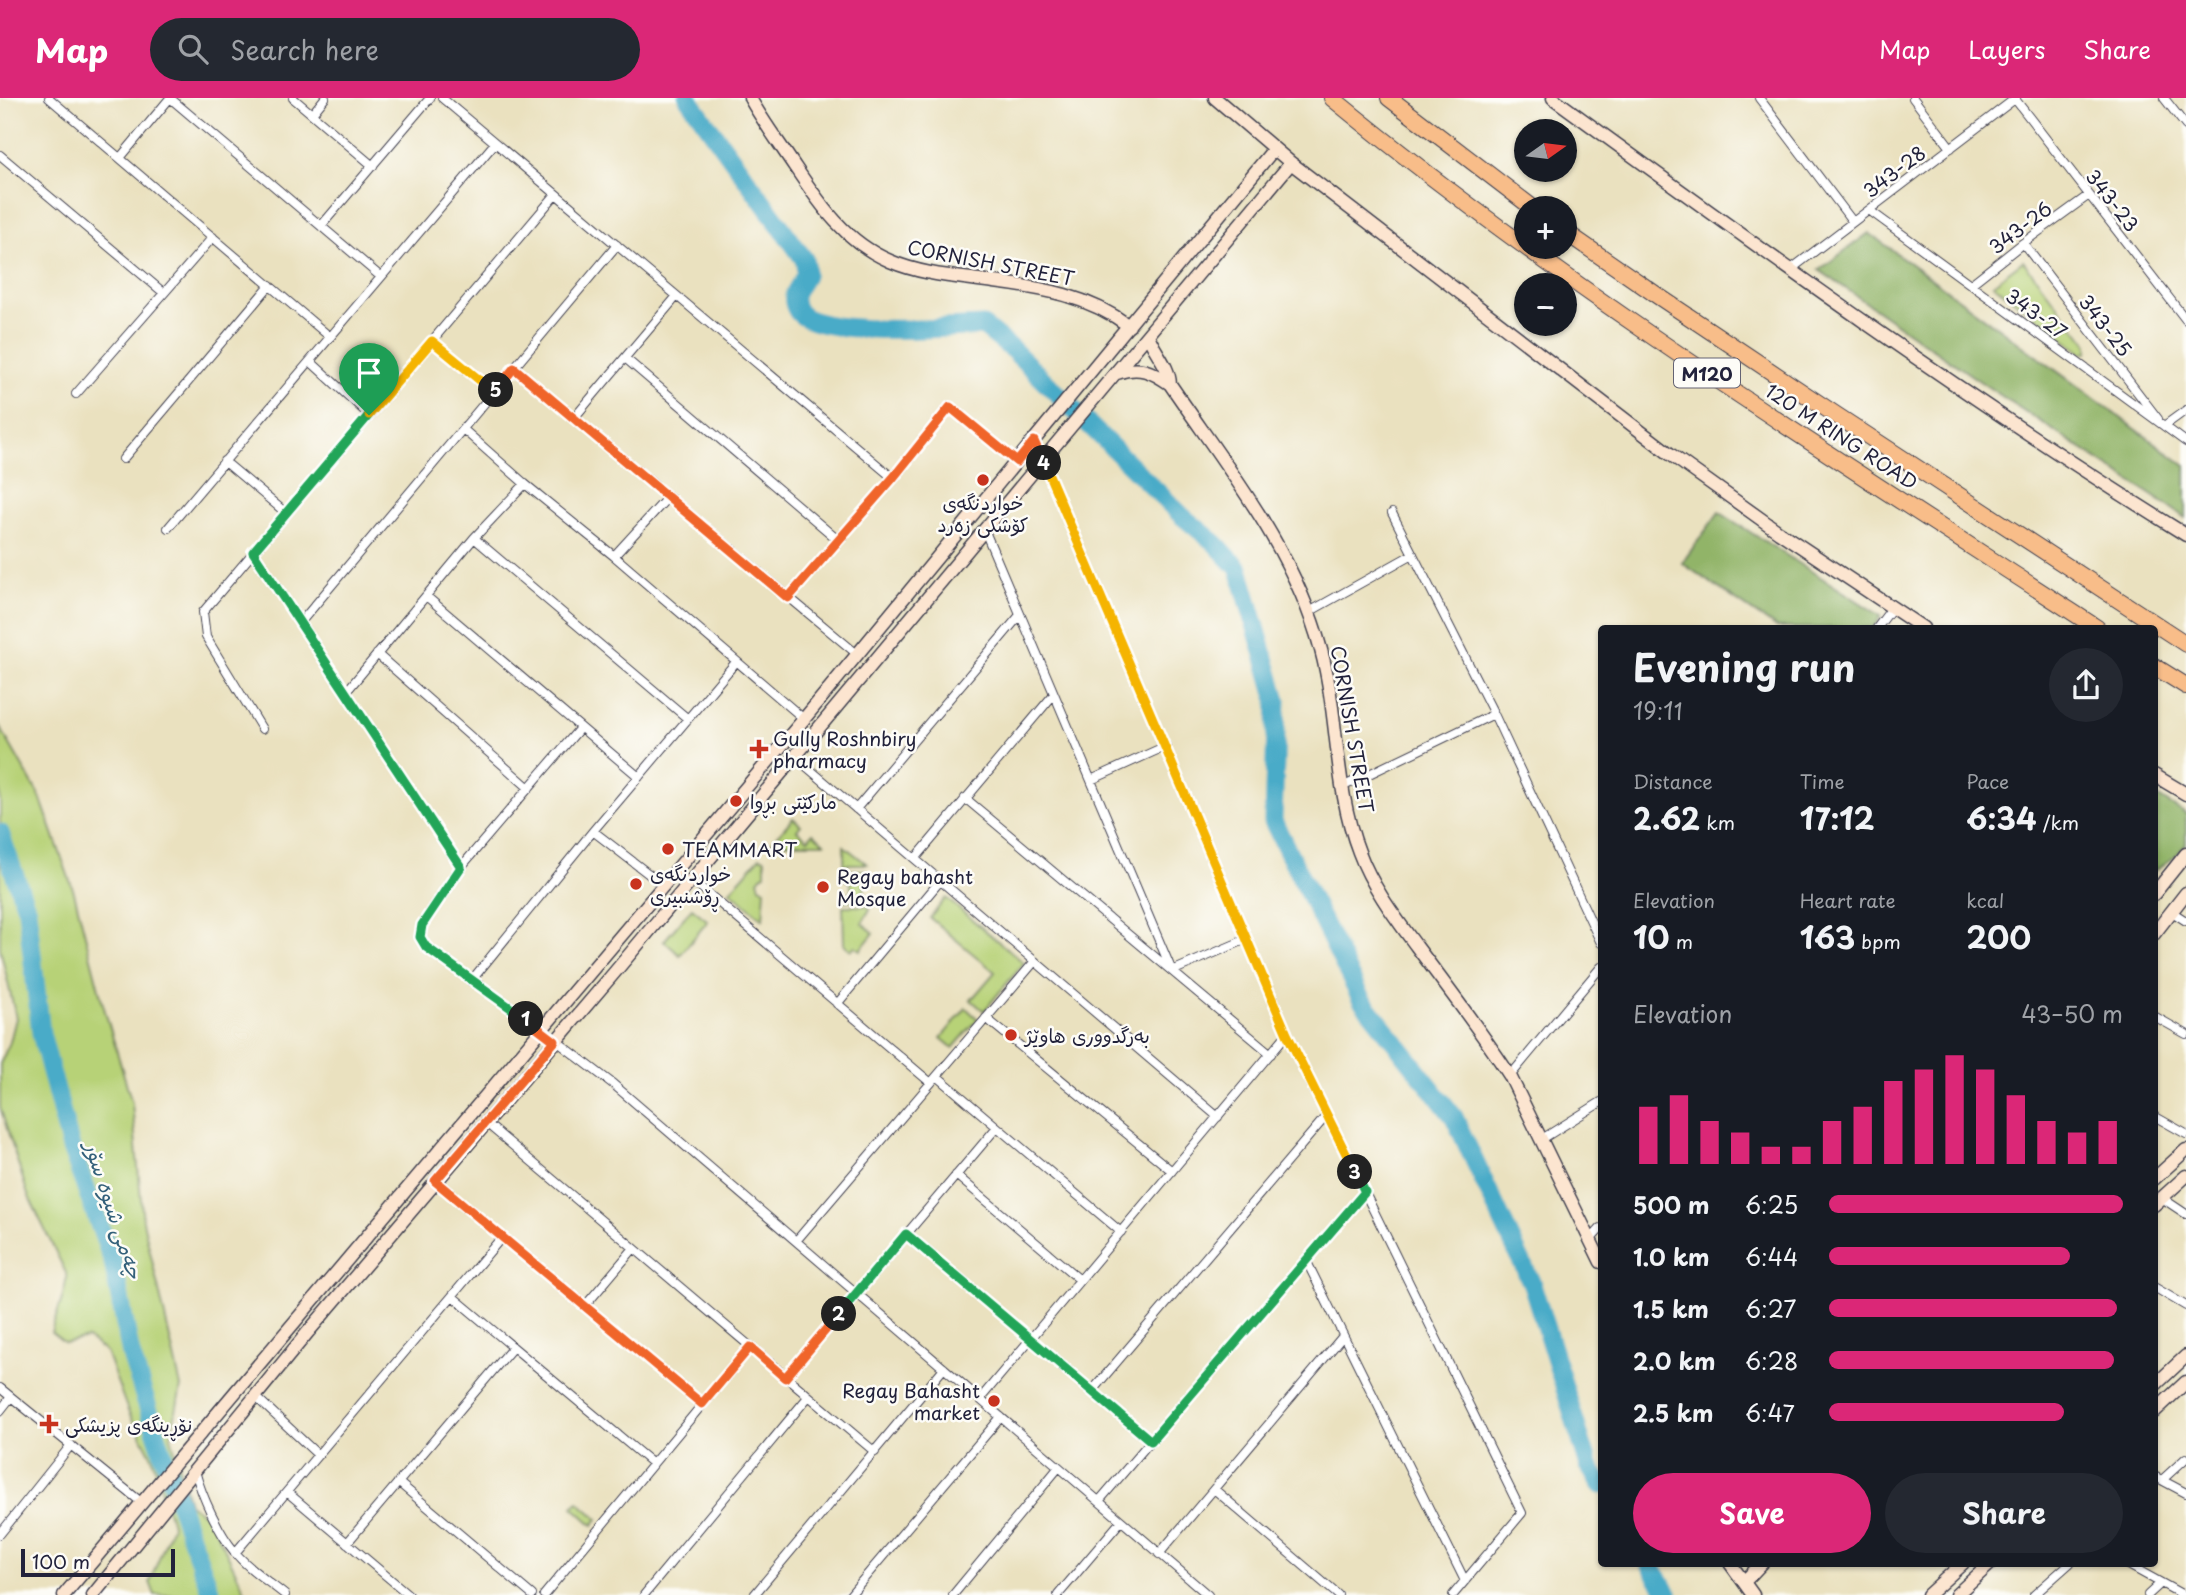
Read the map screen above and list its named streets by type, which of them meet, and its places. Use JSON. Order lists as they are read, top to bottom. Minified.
{"streets":{"highway":["M120","120 M RING ROAD"],"main road":["CORNISH STREET"],"street":["343-28","343-23","343-26","343-27","343-25"]},"crossings":[["343-28","343-23"],["343-28","343-27"],["343-23","343-26"],["343-26","343-27"],["343-26","343-25"],["343-27","343-25"]],"water":["چەمی شیوە سۆر"],"places":{"other":["خواردنگەی کۆشکی زەرد","مارکێتی بڕوا","TEAMMART","خواردنگەی ڕۆشنبیری","Regay bahasht Mosque","بەرگدووری هاوێژ","Regay Bahasht market"],"health":["Gully Roshnbiry pharmacy","نۆڕینگەی پزیشکی"]},"scale_bar":"100 m","north":"right","page":{"header":"Map","search":"Search here","nav":["Map","Layers","Share"],"map_buttons":["+","−"],"pins":["5","4","1","3","2"],"heading":["Evening run","19:11"],"stats":[["Distance","2.62 km"],["Time","17:12"],["Pace","6:34 /km"],["Elevation","10 m"],["Heart rate","163 bpm"],["kcal","200"]],"chart":["Elevation","43–50 m"],"list":[{"name":"500 m","note":"6:25"},{"name":"1.0 km","note":"6:44"},{"name":"1.5 km","note":"6:27"},{"name":"2.0 km","note":"6:28"},{"name":"2.5 km","note":"6:47"}],"buttons":["Save","Share"],"scale":"100 m"}}
